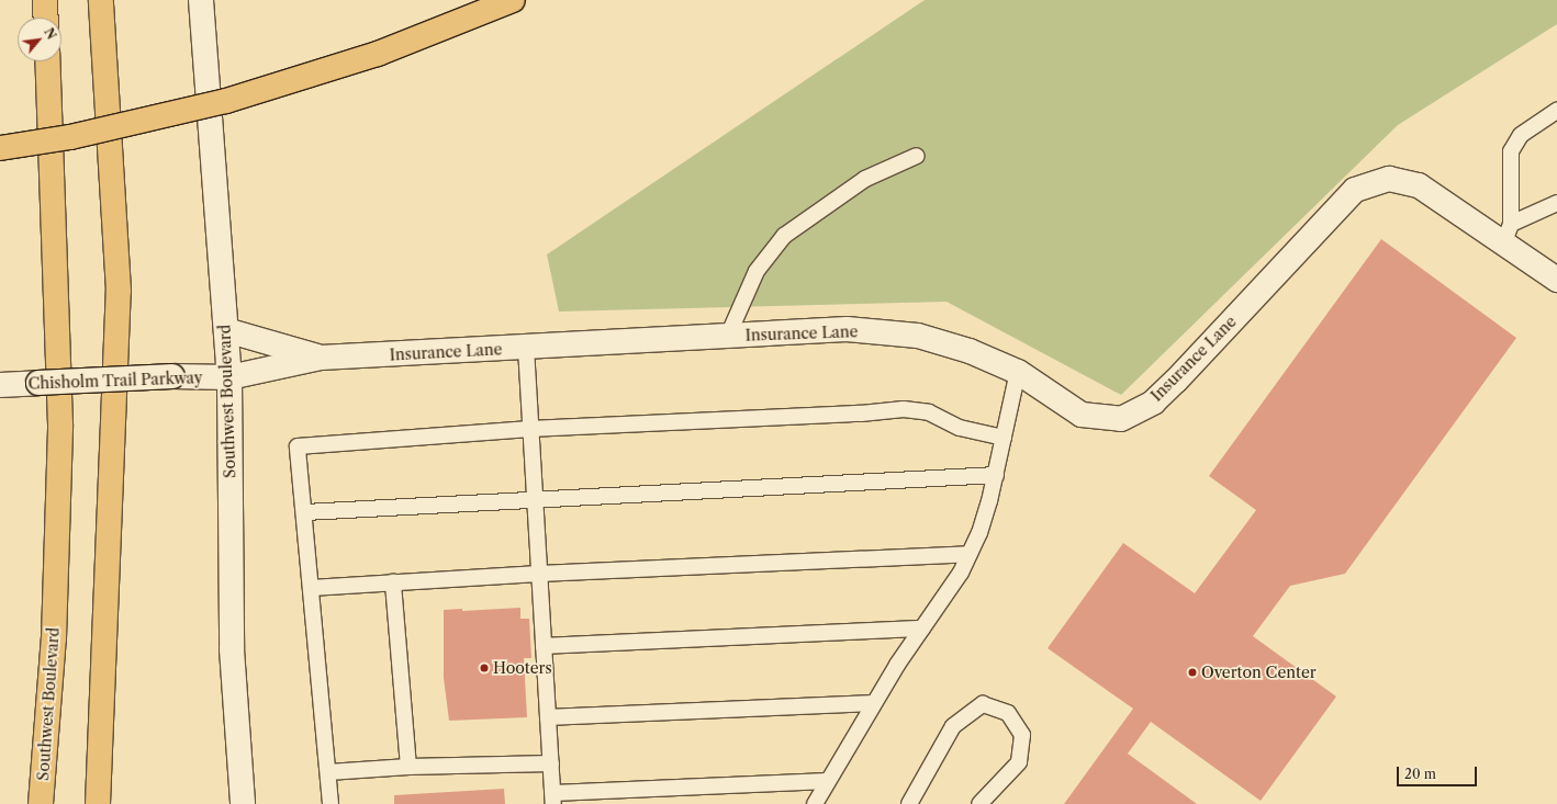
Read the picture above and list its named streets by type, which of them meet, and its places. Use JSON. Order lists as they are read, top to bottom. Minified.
{"streets":{"highway":["Southwest Boulevard"],"street":["Insurance Lane","Chisholm Trail Parkway"]},"crossings":[["Insurance Lane","Chisholm Trail Parkway"],["Insurance Lane","Southwest Boulevard"],["Chisholm Trail Parkway","Southwest Boulevard"]],"places":["Hooters","Overton Center"],"scale_bar":"20 m","north":"top right"}
